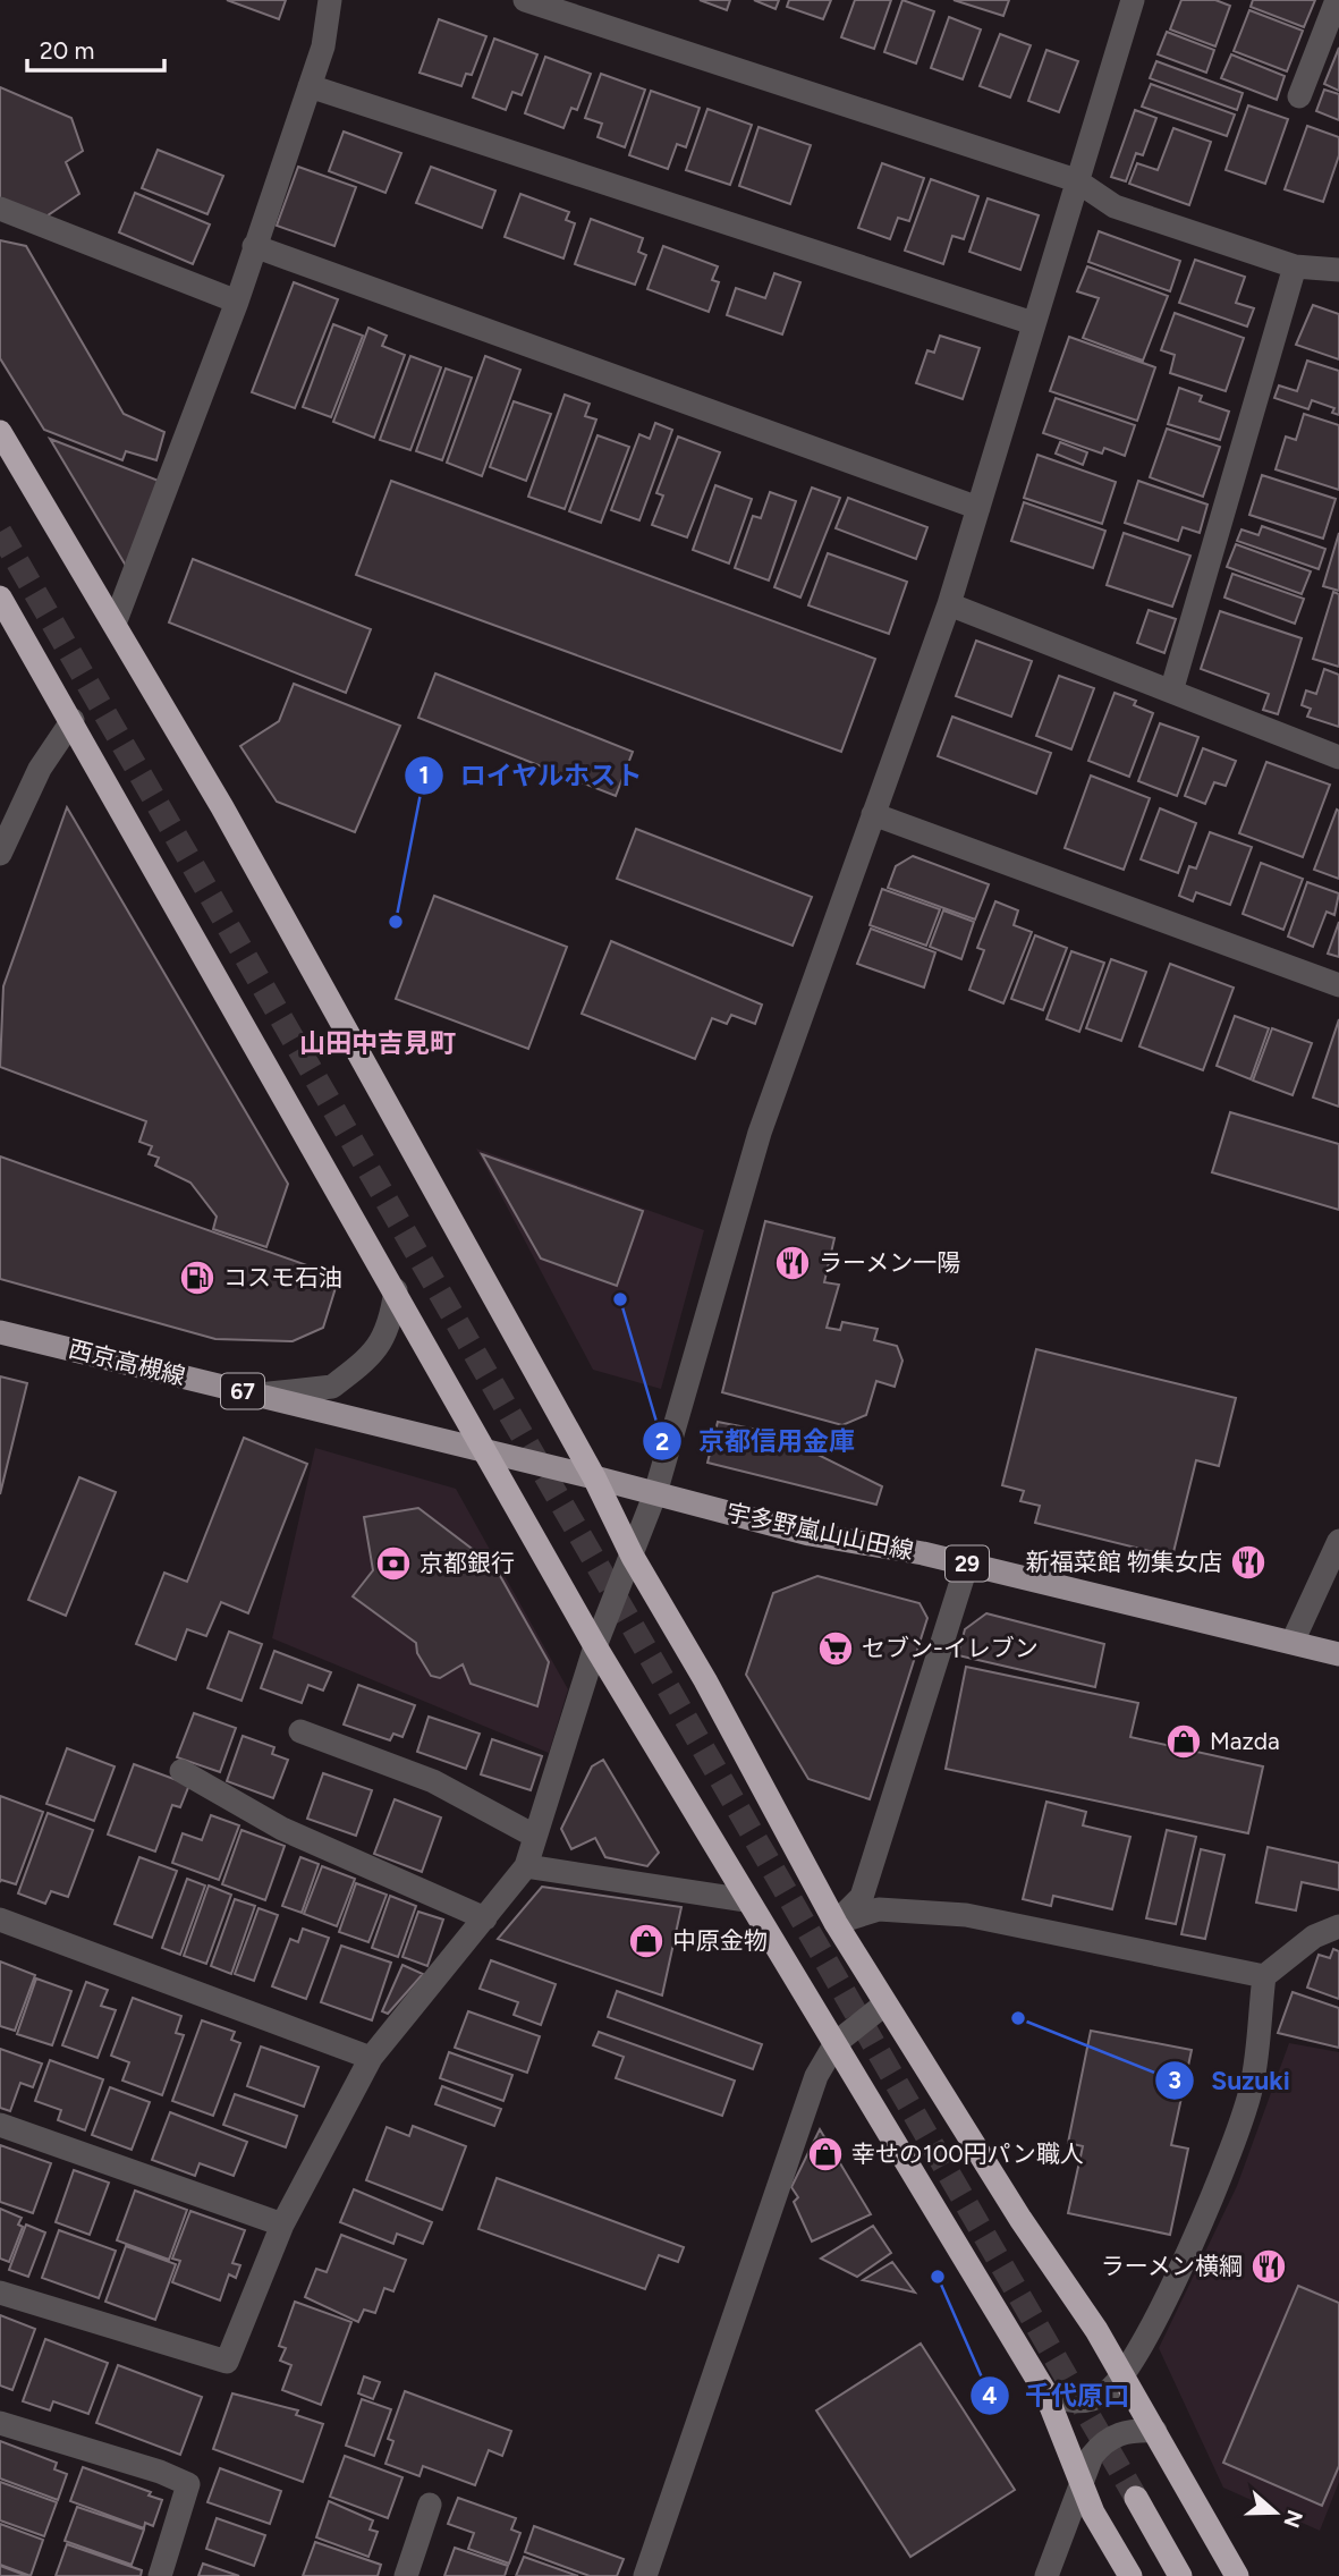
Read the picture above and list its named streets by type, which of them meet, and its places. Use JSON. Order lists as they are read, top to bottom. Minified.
{"streets":{"main road":["西京高槻線","67","宇多野嵐山山田線","29"]},"crossings":[["西京高槻線","宇多野嵐山山田線"]],"districts":["山田中吉見町"],"places":{"other":["ロイヤルホスト","京都信用金庫","Suzuki","千代原口"],"restaurant":["ラーメン一陽","新福菜館 物集女店","ラーメン横綱"],"fuel station":["コスモ石油"],"bank":["京都銀行"],"supermarket":["セブン-イレブン"],"shop":["Mazda","中原金物","幸せの100円パン職人"]},"scale_bar":"20 m","north":"right"}
